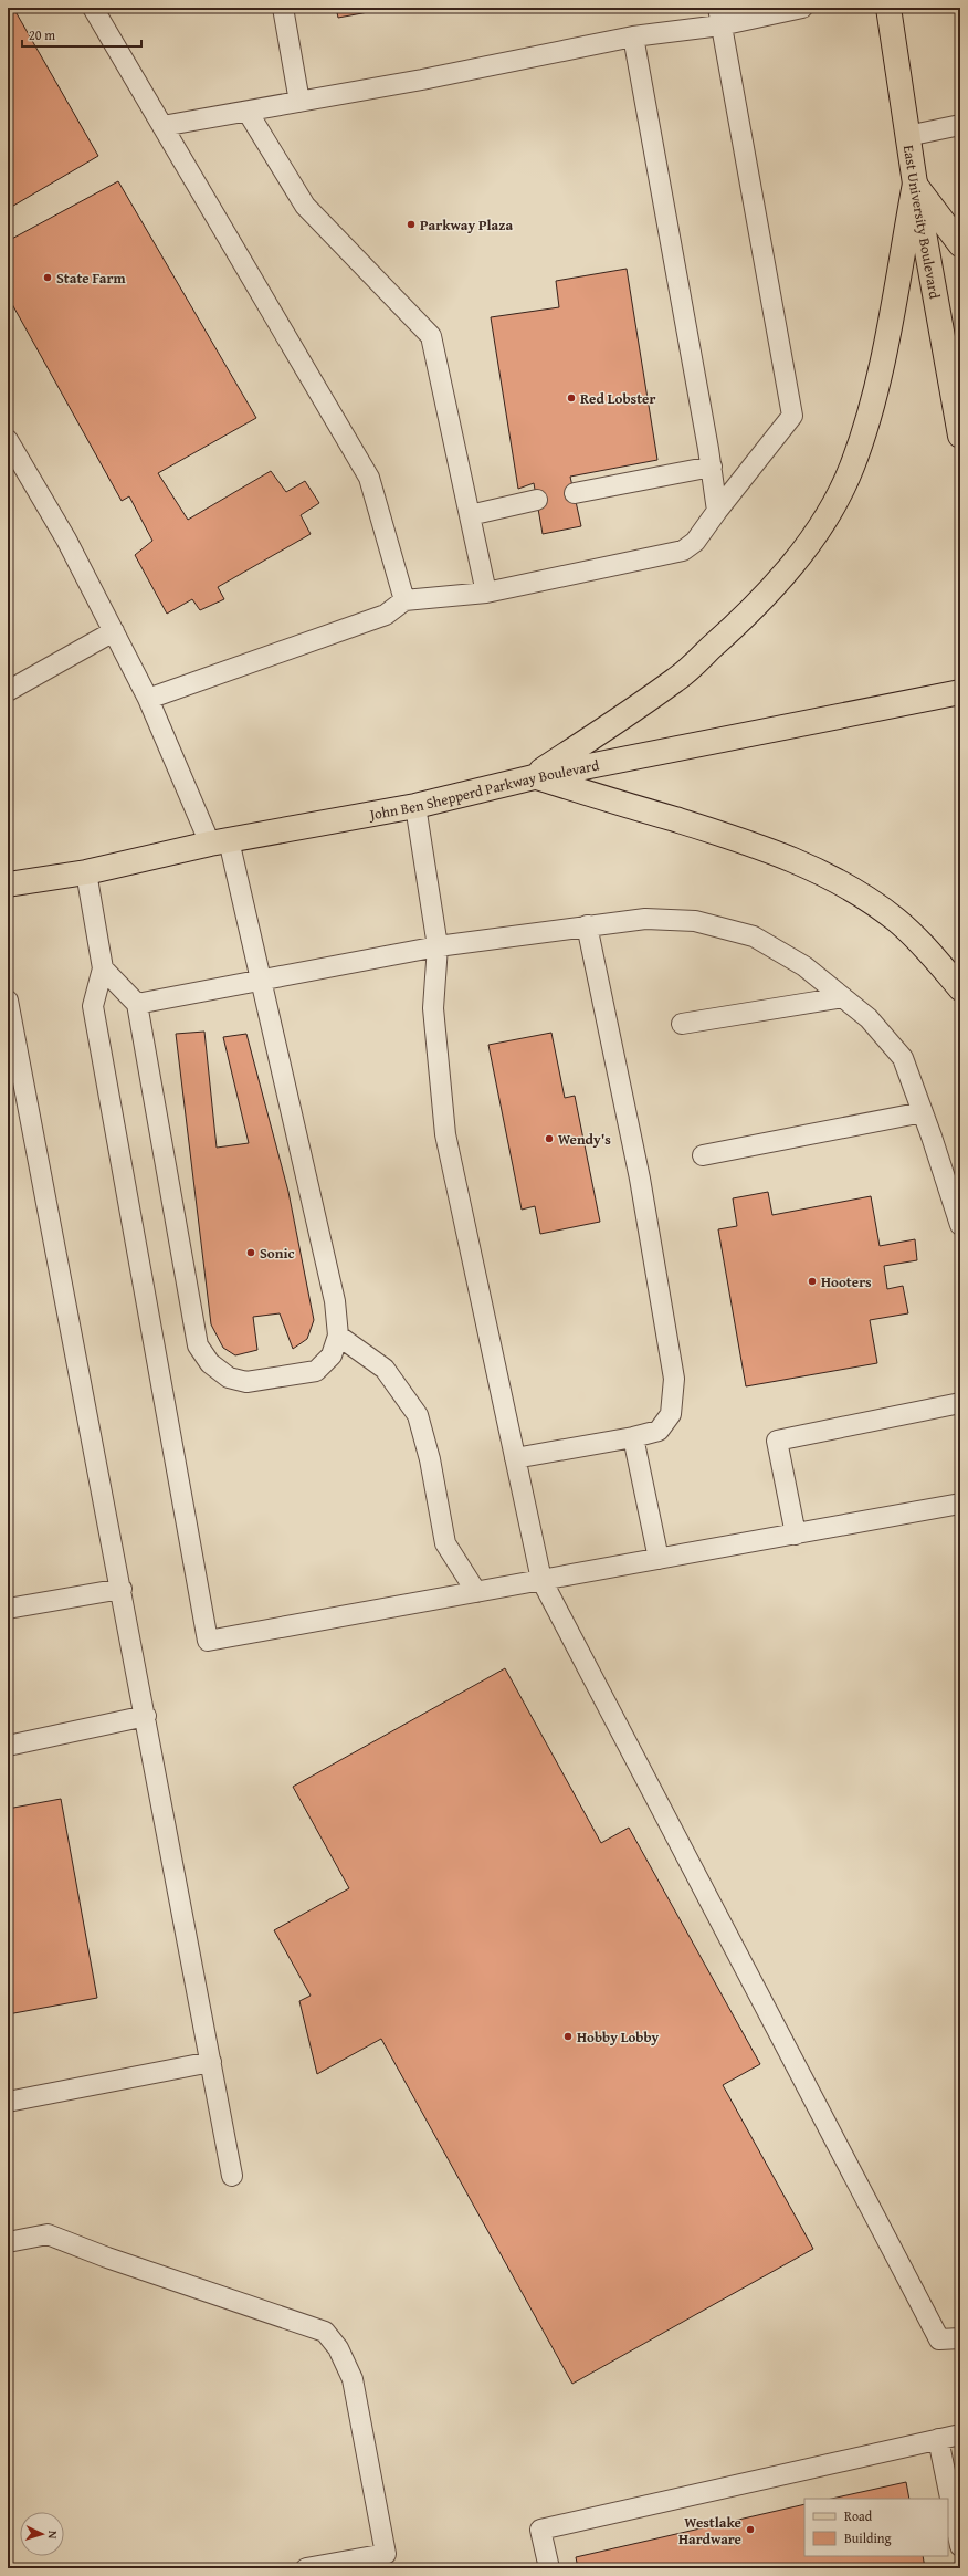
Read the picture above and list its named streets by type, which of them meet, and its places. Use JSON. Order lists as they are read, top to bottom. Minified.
{"streets":{"main road":["East University Boulevard","John Ben Shepperd Parkway Boulevard"]},"places":["Parkway Plaza","State Farm","Red Lobster","Wendy's","Sonic","Hooters","Hobby Lobby","Westlake Hardware"],"legend":["Road","Building"],"scale_bar":"20 m","north":"right"}
